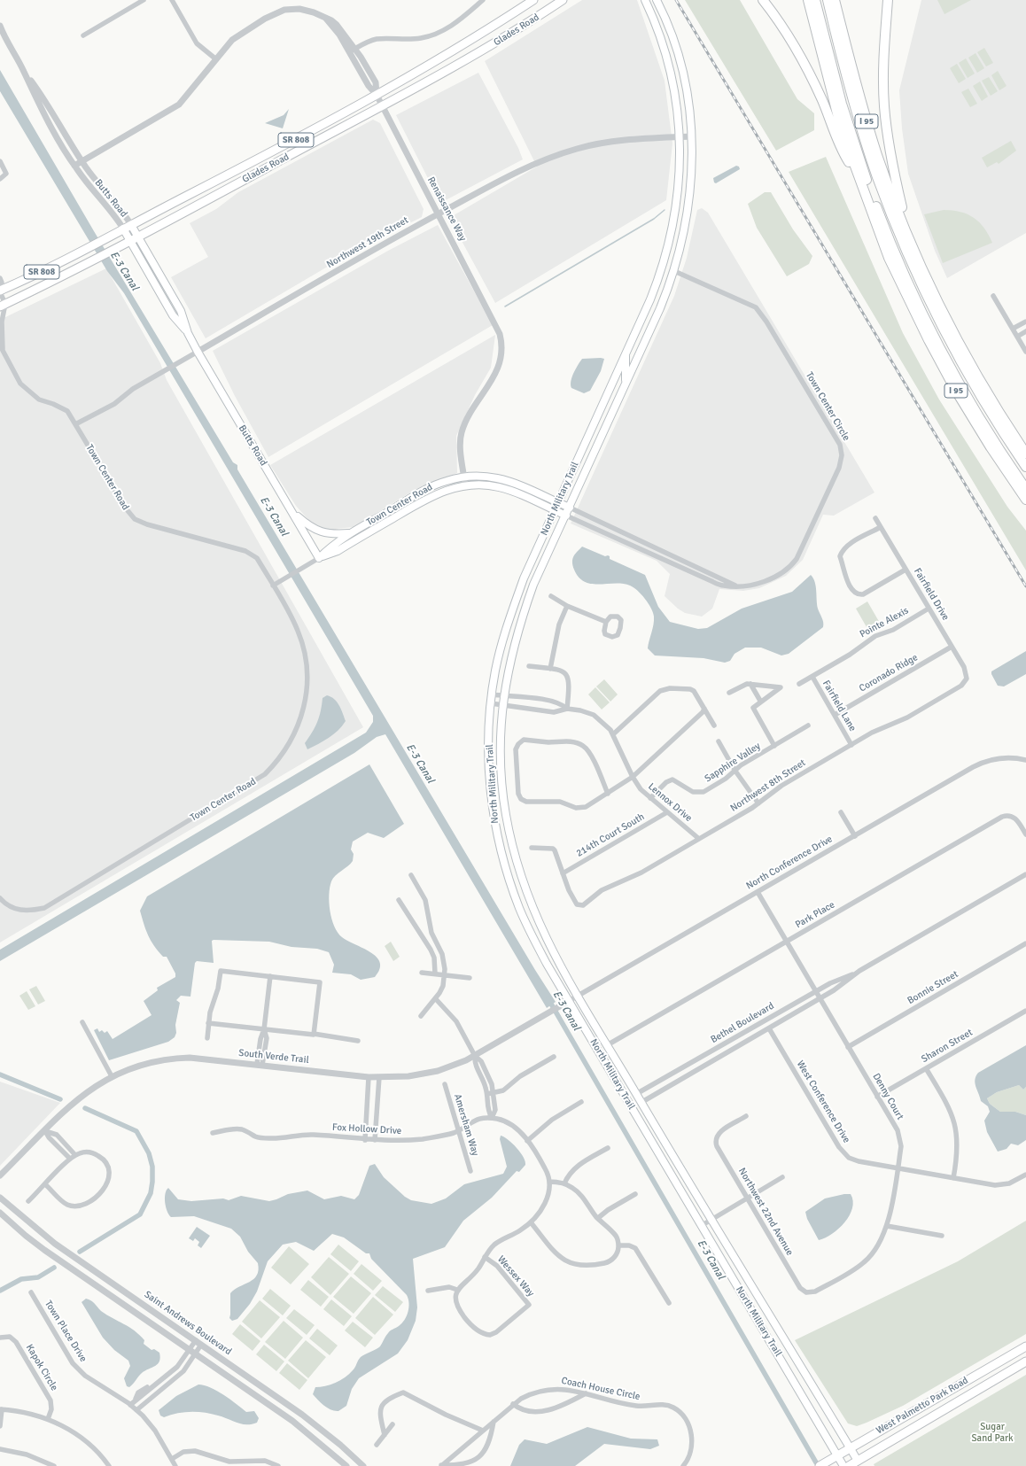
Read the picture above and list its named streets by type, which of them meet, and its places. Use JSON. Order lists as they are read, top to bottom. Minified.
{"streets":{"highway":["I 95"],"main road":["Glades Road","SR 808","Butts Road","Town Center Road","North Military Trail","West Palmetto Park Road"],"street":["Renaissance Way","Northwest 19th Street","Town Center Circle","Fairfield Drive","Pointe Alexis","Coronado Ridge","Fairfield Lane","Sapphire Valley","Northwest 8th Street","Lennox Drive","214th Court South","North Conference Drive","Park Place","Bonnie Street","Bethel Boulevard","Sharon Street","South Verde Trail","Denny Court","West Conference Drive","Amersham Way","Fox Hollow Drive","Northwest 22nd Avenue","Wessex Way","Saint Andrews Boulevard","Town Place Drive","Kapok Circle","Coach House Circle"]},"crossings":[["Glades Road","Butts Road"],["Glades Road","Renaissance Way"],["Butts Road","Northwest 19th Street"],["Butts Road","Town Center Road"],["Renaissance Way","Northwest 19th Street"],["Renaissance Way","Town Center Road"],["Northwest 19th Street","Town Center Road"],["Northwest 19th Street","North Military Trail"],["Town Center Circle","Town Center Road"],["Town Center Circle","North Military Trail"],["Town Center Road","North Military Trail"],["North Military Trail","Lennox Drive"],["North Military Trail","North Conference Drive"],["North Military Trail","Park Place"],["North Military Trail","Bethel Boulevard"],["North Military Trail","South Verde Trail"],["North Military Trail","West Palmetto Park Road"],["Fairfield Drive","Pointe Alexis"],["Fairfield Drive","Coronado Ridge"],["Fairfield Drive","Northwest 8th Street"],["Pointe Alexis","Fairfield Lane"],["Coronado Ridge","Fairfield Lane"],["Fairfield Lane","Northwest 8th Street"],["Sapphire Valley","Lennox Drive"],["Northwest 8th Street","Lennox Drive"],["Northwest 8th Street","214th Court South"],["Lennox Drive","214th Court South"],["North Conference Drive","South Verde Trail"],["North Conference Drive","Denny Court"],["Park Place","Denny Court"],["Bonnie Street","Denny Court"],["Bethel Boulevard","Denny Court"],["Bethel Boulevard","West Conference Drive"],["Sharon Street","Denny Court"],["Denny Court","West Conference Drive"],["Denny Court","Northwest 22nd Avenue"],["Amersham Way","Fox Hollow Drive"],["Fox Hollow Drive","Wessex Way"]],"water":["E-3 Canal"],"parks":["Sugar Sand Park"]}
